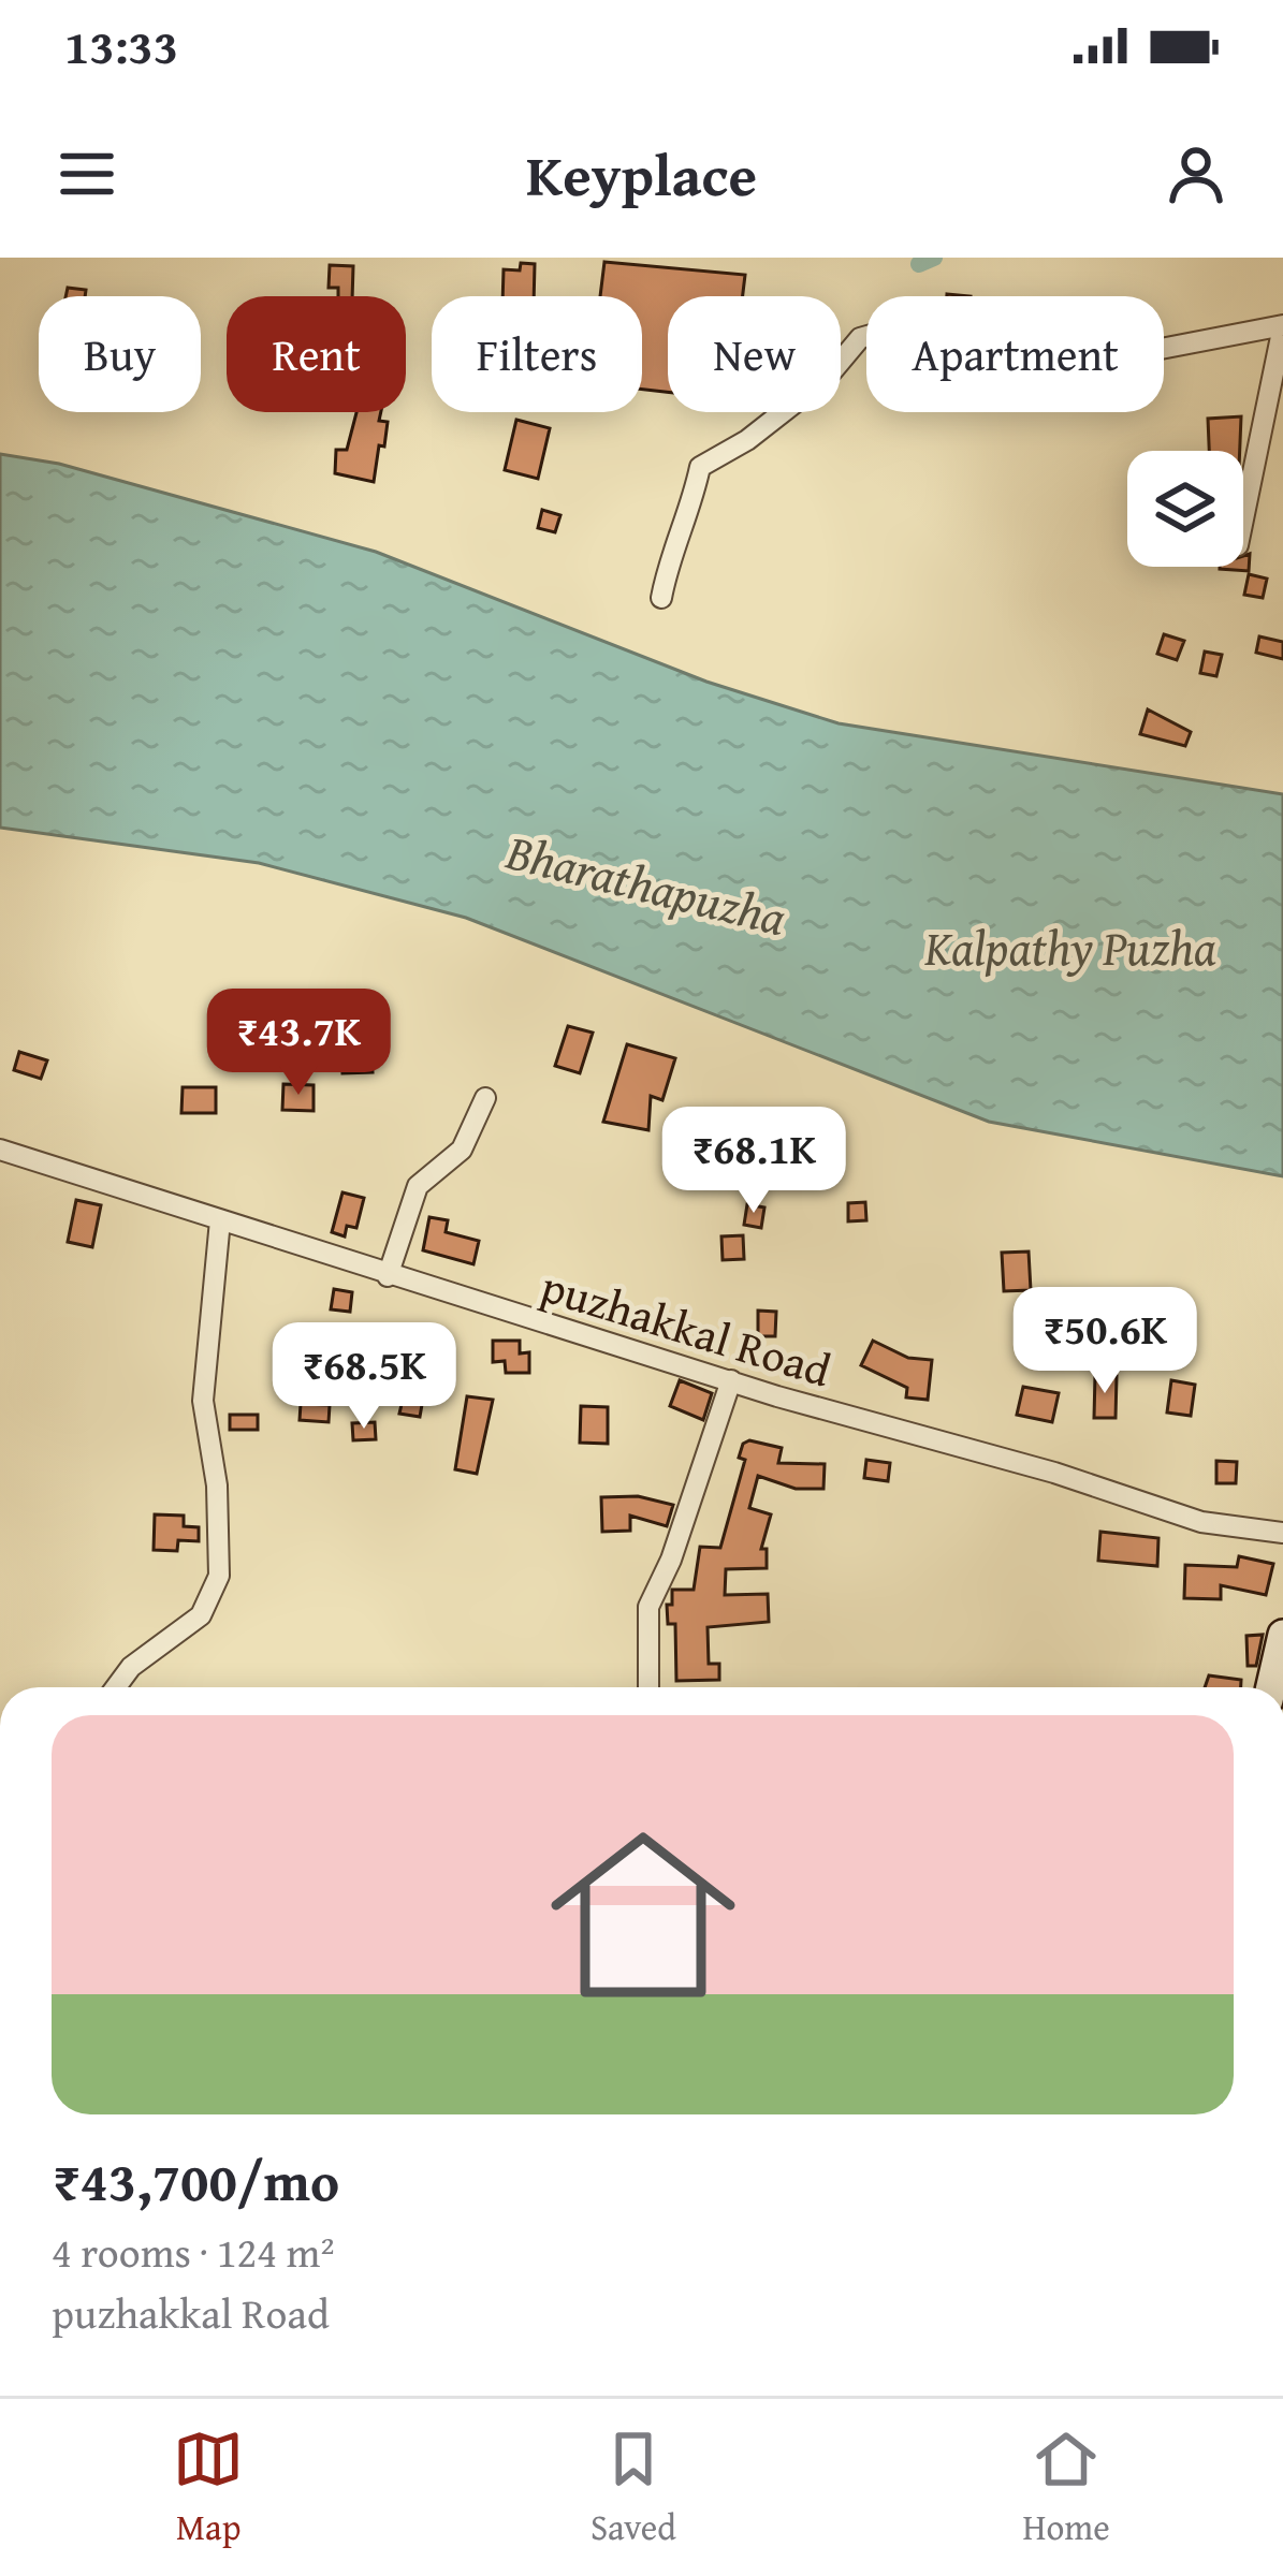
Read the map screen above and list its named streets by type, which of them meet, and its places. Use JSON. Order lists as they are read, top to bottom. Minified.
{"streets":{"street":["puzhakkal Road"]},"water":["Bharathapuzha","Kalpathy Puzha"],"page":{"status":"13:33","header":"Keyplace","chip":["Buy","Rent","Filters","New","Apartment"],"price":["₹43.7K","₹68.1K","₹50.6K","₹68.5K"],"list":[{"name":"₹43,700/mo","note":"4 rooms · 124 m² · puzhakkal Road"}],"tabs":["Map","Saved","Home"]}}
